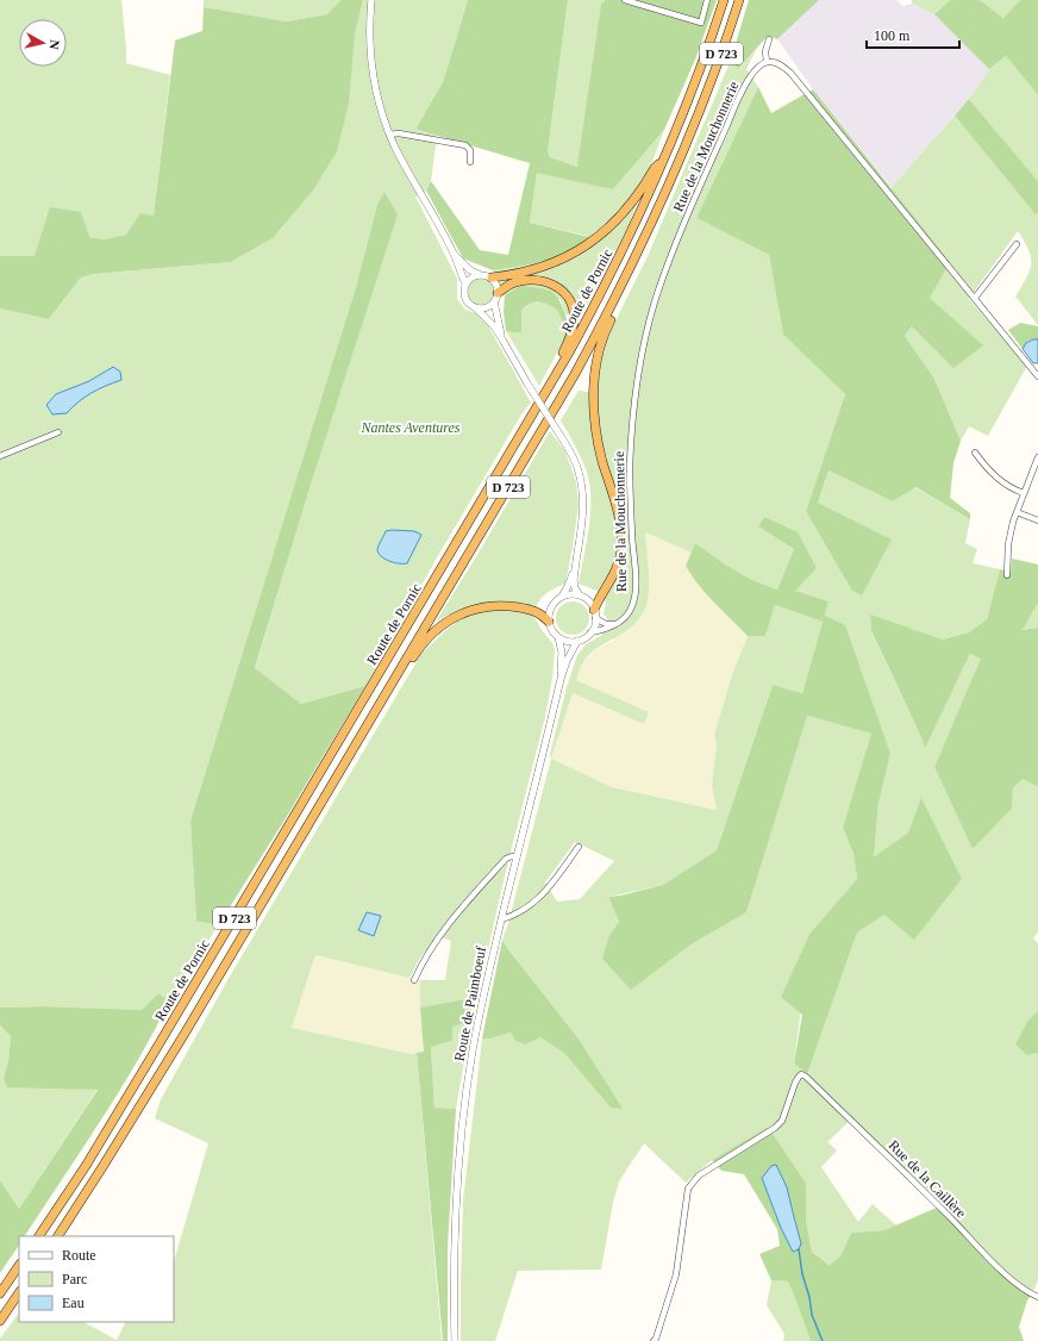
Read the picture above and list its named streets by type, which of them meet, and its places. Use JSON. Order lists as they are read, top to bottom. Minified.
{"streets":{"highway":["D 723","Route de Pornic"],"street":["Rue de la Mouchonnerie","Route de Paimboeuf","Rue de la Caillère"]},"crossings":[["Rue de la Mouchonnerie","Route de Paimboeuf"]],"parks":["Nantes Aventures"],"legend":["Route","Parc","Eau"],"scale_bar":"100 m","north":"right"}
